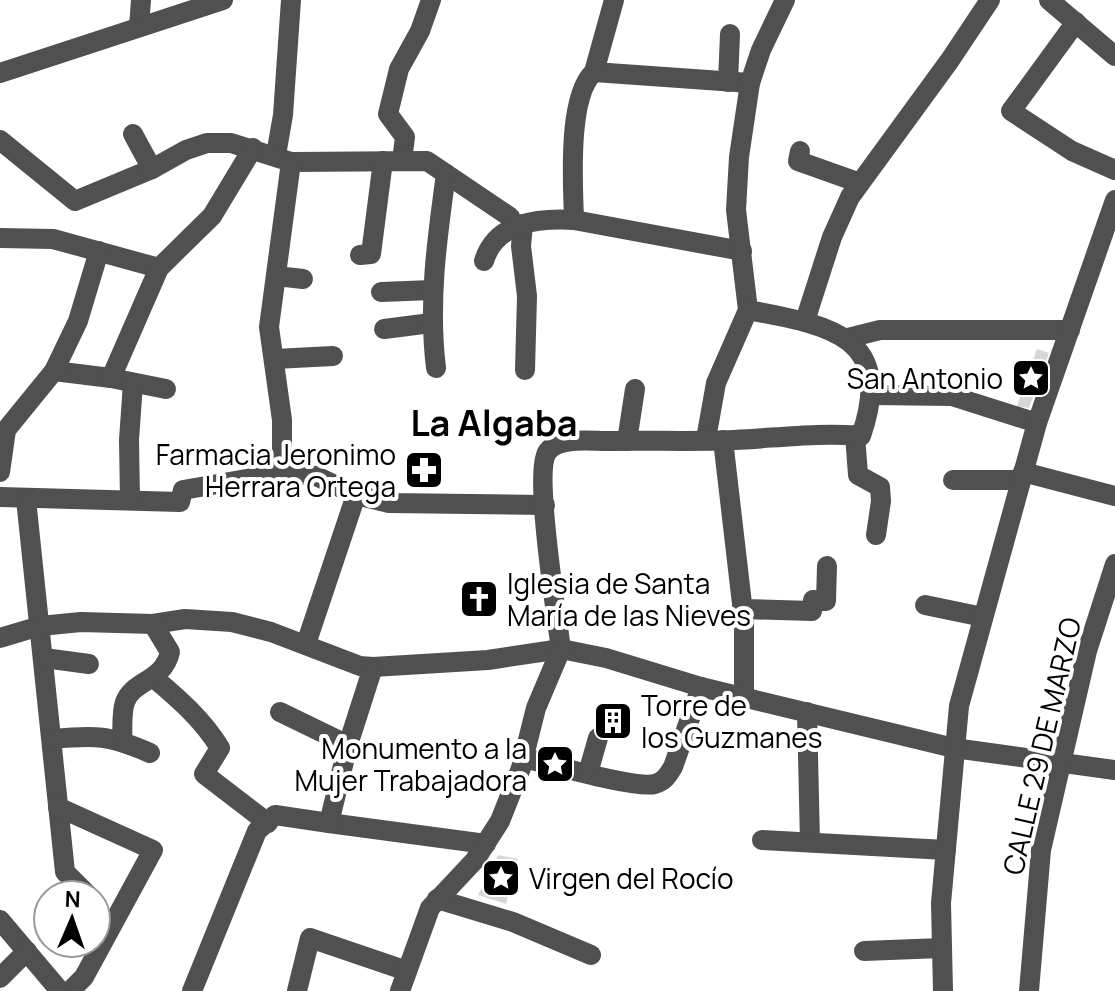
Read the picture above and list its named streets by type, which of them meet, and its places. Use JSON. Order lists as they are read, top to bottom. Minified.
{"streets":{"street":["CALLE 29 DE MARZO"]},"districts":["La Algaba"],"places":{"place":["San Antonio","Monumento a la Mujer Trabajadora","Virgen del Rocío"],"pharmacy":["Farmacia Jeronimo Herrara Ortega"],"church":["Iglesia de Santa María de las Nieves"],"building":["Torre de los Guzmanes"]},"north":"top"}
